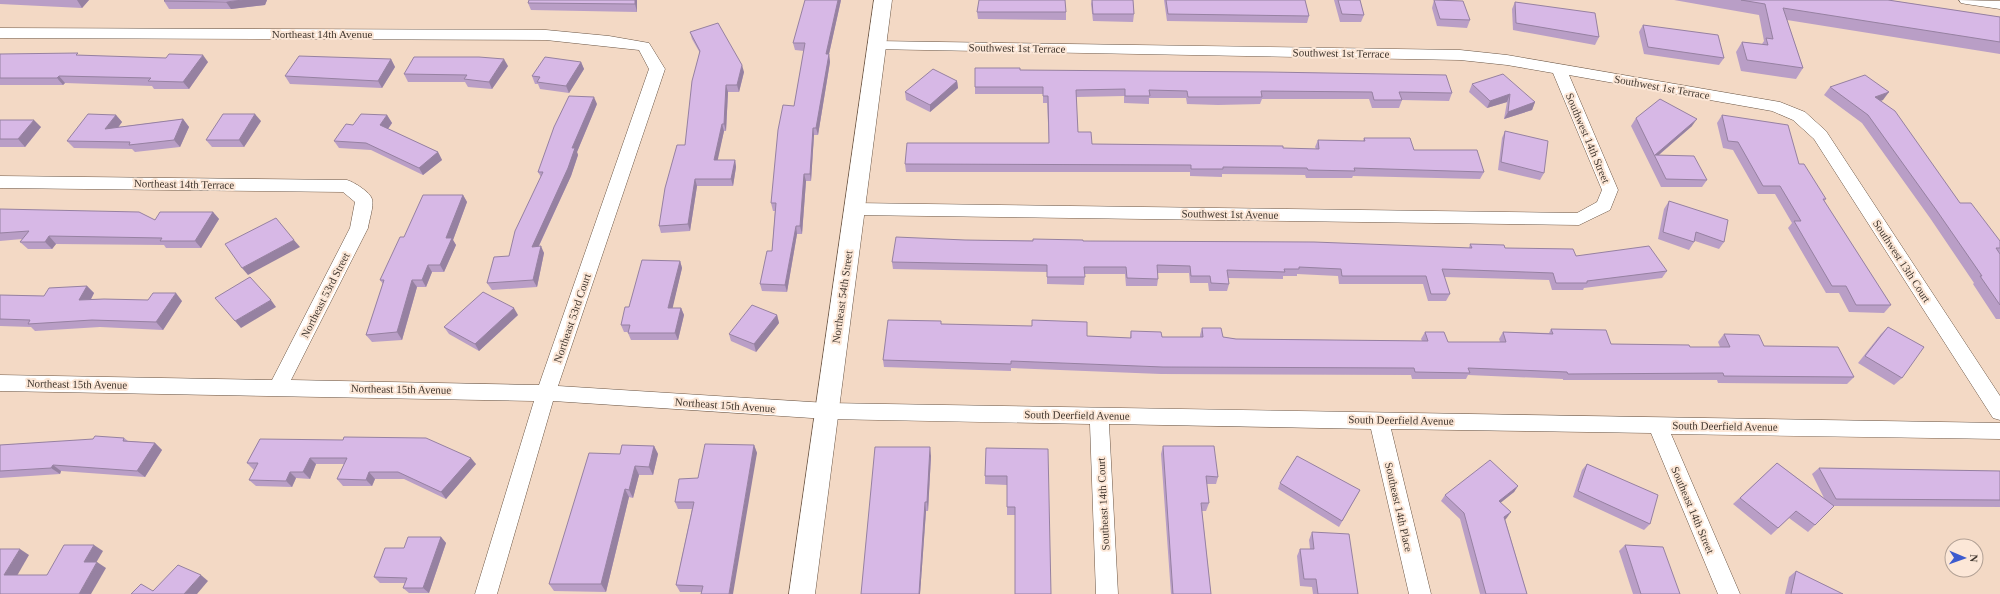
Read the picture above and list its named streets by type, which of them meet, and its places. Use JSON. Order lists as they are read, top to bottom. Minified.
{"streets":{"street":["Northeast 14th Avenue","Southwest 1st Terrace","Southwest 14th Street","Northeast 14th Terrace","Southwest 1st Avenue","Southwest 13th Court","Northeast 53rd Street","Northeast 54th Street","Northeast 53rd Court","Northeast 15th Avenue","South Deerfield Avenue","Southeast 14th Court","Southeast 14th Place","Southeast 14th Street"]},"crossings":[["Northeast 14th Avenue","Northeast 53rd Court"],["Southwest 1st Terrace","Southwest 14th Street"],["Southwest 1st Terrace","Southwest 13th Court"],["Southwest 1st Terrace","Northeast 54th Street"],["Southwest 14th Street","Southwest 1st Avenue"],["Northeast 14th Terrace","Northeast 53rd Street"],["Southwest 1st Avenue","Northeast 54th Street"],["Northeast 53rd Street","Northeast 15th Avenue"],["Northeast 54th Street","South Deerfield Avenue"],["Northeast 53rd Court","Northeast 15th Avenue"],["Northeast 15th Avenue","South Deerfield Avenue"],["South Deerfield Avenue","Southeast 14th Court"],["South Deerfield Avenue","Southeast 14th Place"],["South Deerfield Avenue","Southeast 14th Street"]],"north":"right"}
